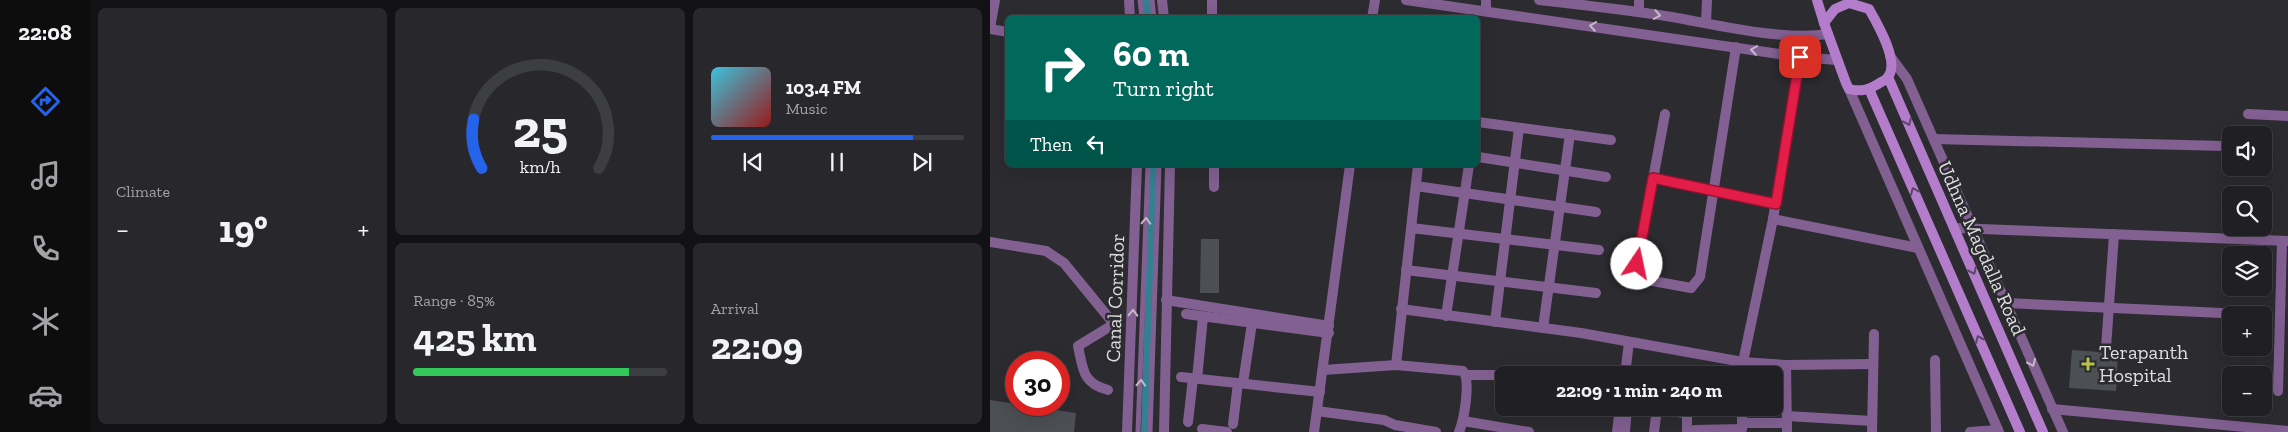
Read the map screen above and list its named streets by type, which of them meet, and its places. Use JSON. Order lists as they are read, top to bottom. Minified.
{"streets":{"main road":["Udhna Magdalla Road"],"street":["Canal Corridor"]},"places":{"health":["Terapanth Hospital"]},"page":{"tabs":"22:08","tile":["Climate",["Range · 85%","425 km"],["Arrival","22:09"]],"turn":["60 m","Turn right"],"song":["103.4 FM","Music"],"then":"Then","map_buttons":["+","−"],"heat":["−","19°","+"],"limit":"30","trip":"22:09 · 1 min · 240 m","gauge":["25","km/h"]}}
